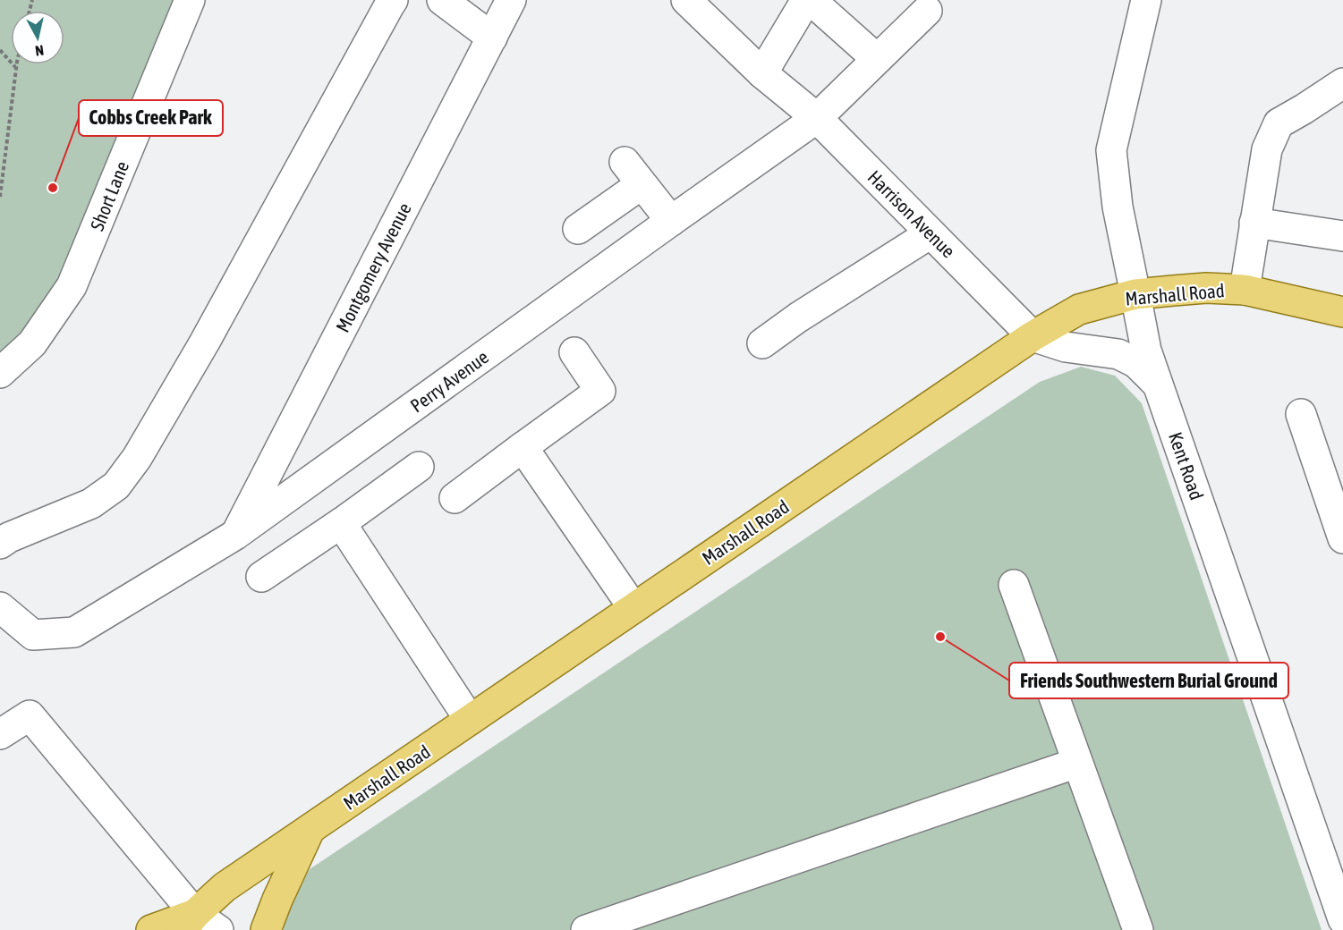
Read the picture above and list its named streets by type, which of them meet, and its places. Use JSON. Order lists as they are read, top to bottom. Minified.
{"streets":{"main road":["Marshall Road"],"street":["Short Lane","Harrison Avenue","Montgomery Avenue","Perry Avenue","Kent Road"]},"crossings":[["Harrison Avenue","Marshall Road"],["Harrison Avenue","Perry Avenue"],["Harrison Avenue","Kent Road"],["Montgomery Avenue","Perry Avenue"],["Marshall Road","Kent Road"]],"places":["Cobbs Creek Park","Friends Southwestern Burial Ground"],"north":"bottom"}
